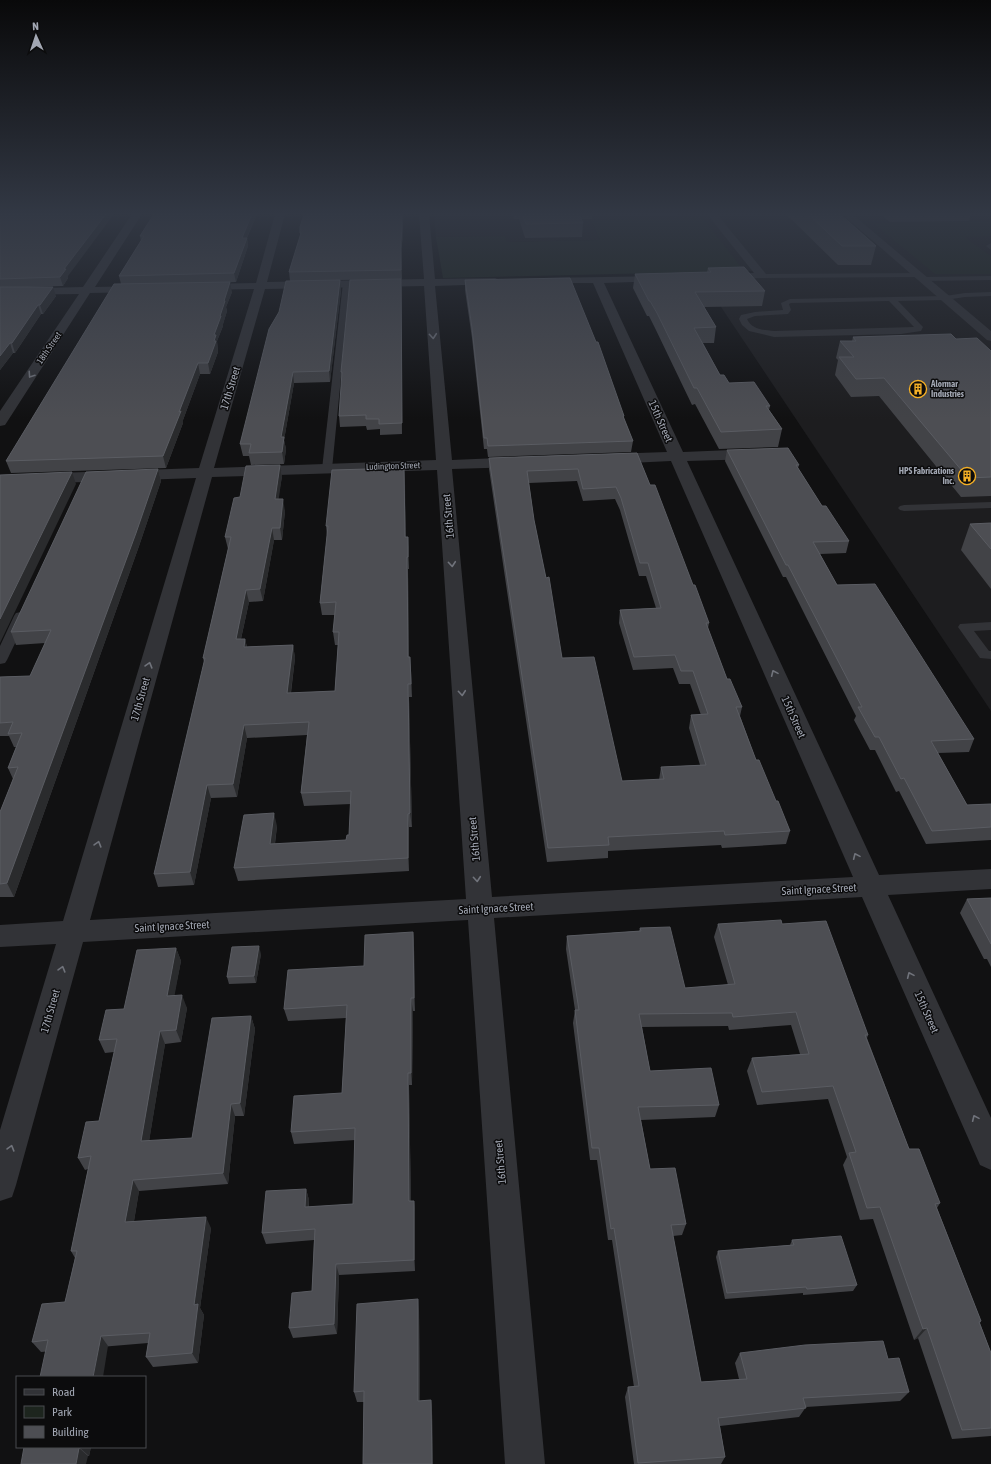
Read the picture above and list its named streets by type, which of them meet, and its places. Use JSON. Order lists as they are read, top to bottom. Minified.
{"streets":{"street":["18th Street","17th Street","15th Street","Ludington Street","16th Street","Saint Ignace Street"]},"crossings":[["17th Street","Ludington Street"],["17th Street","Saint Ignace Street"],["15th Street","Saint Ignace Street"],["Ludington Street","16th Street"],["16th Street","Saint Ignace Street"]],"one_way":["18th Street","17th Street","15th Street","16th Street"],"places":{"building":["Alormar Industries","HPS Fabrications Inc."]},"legend":["Road","Park","Building"],"north":"top"}
